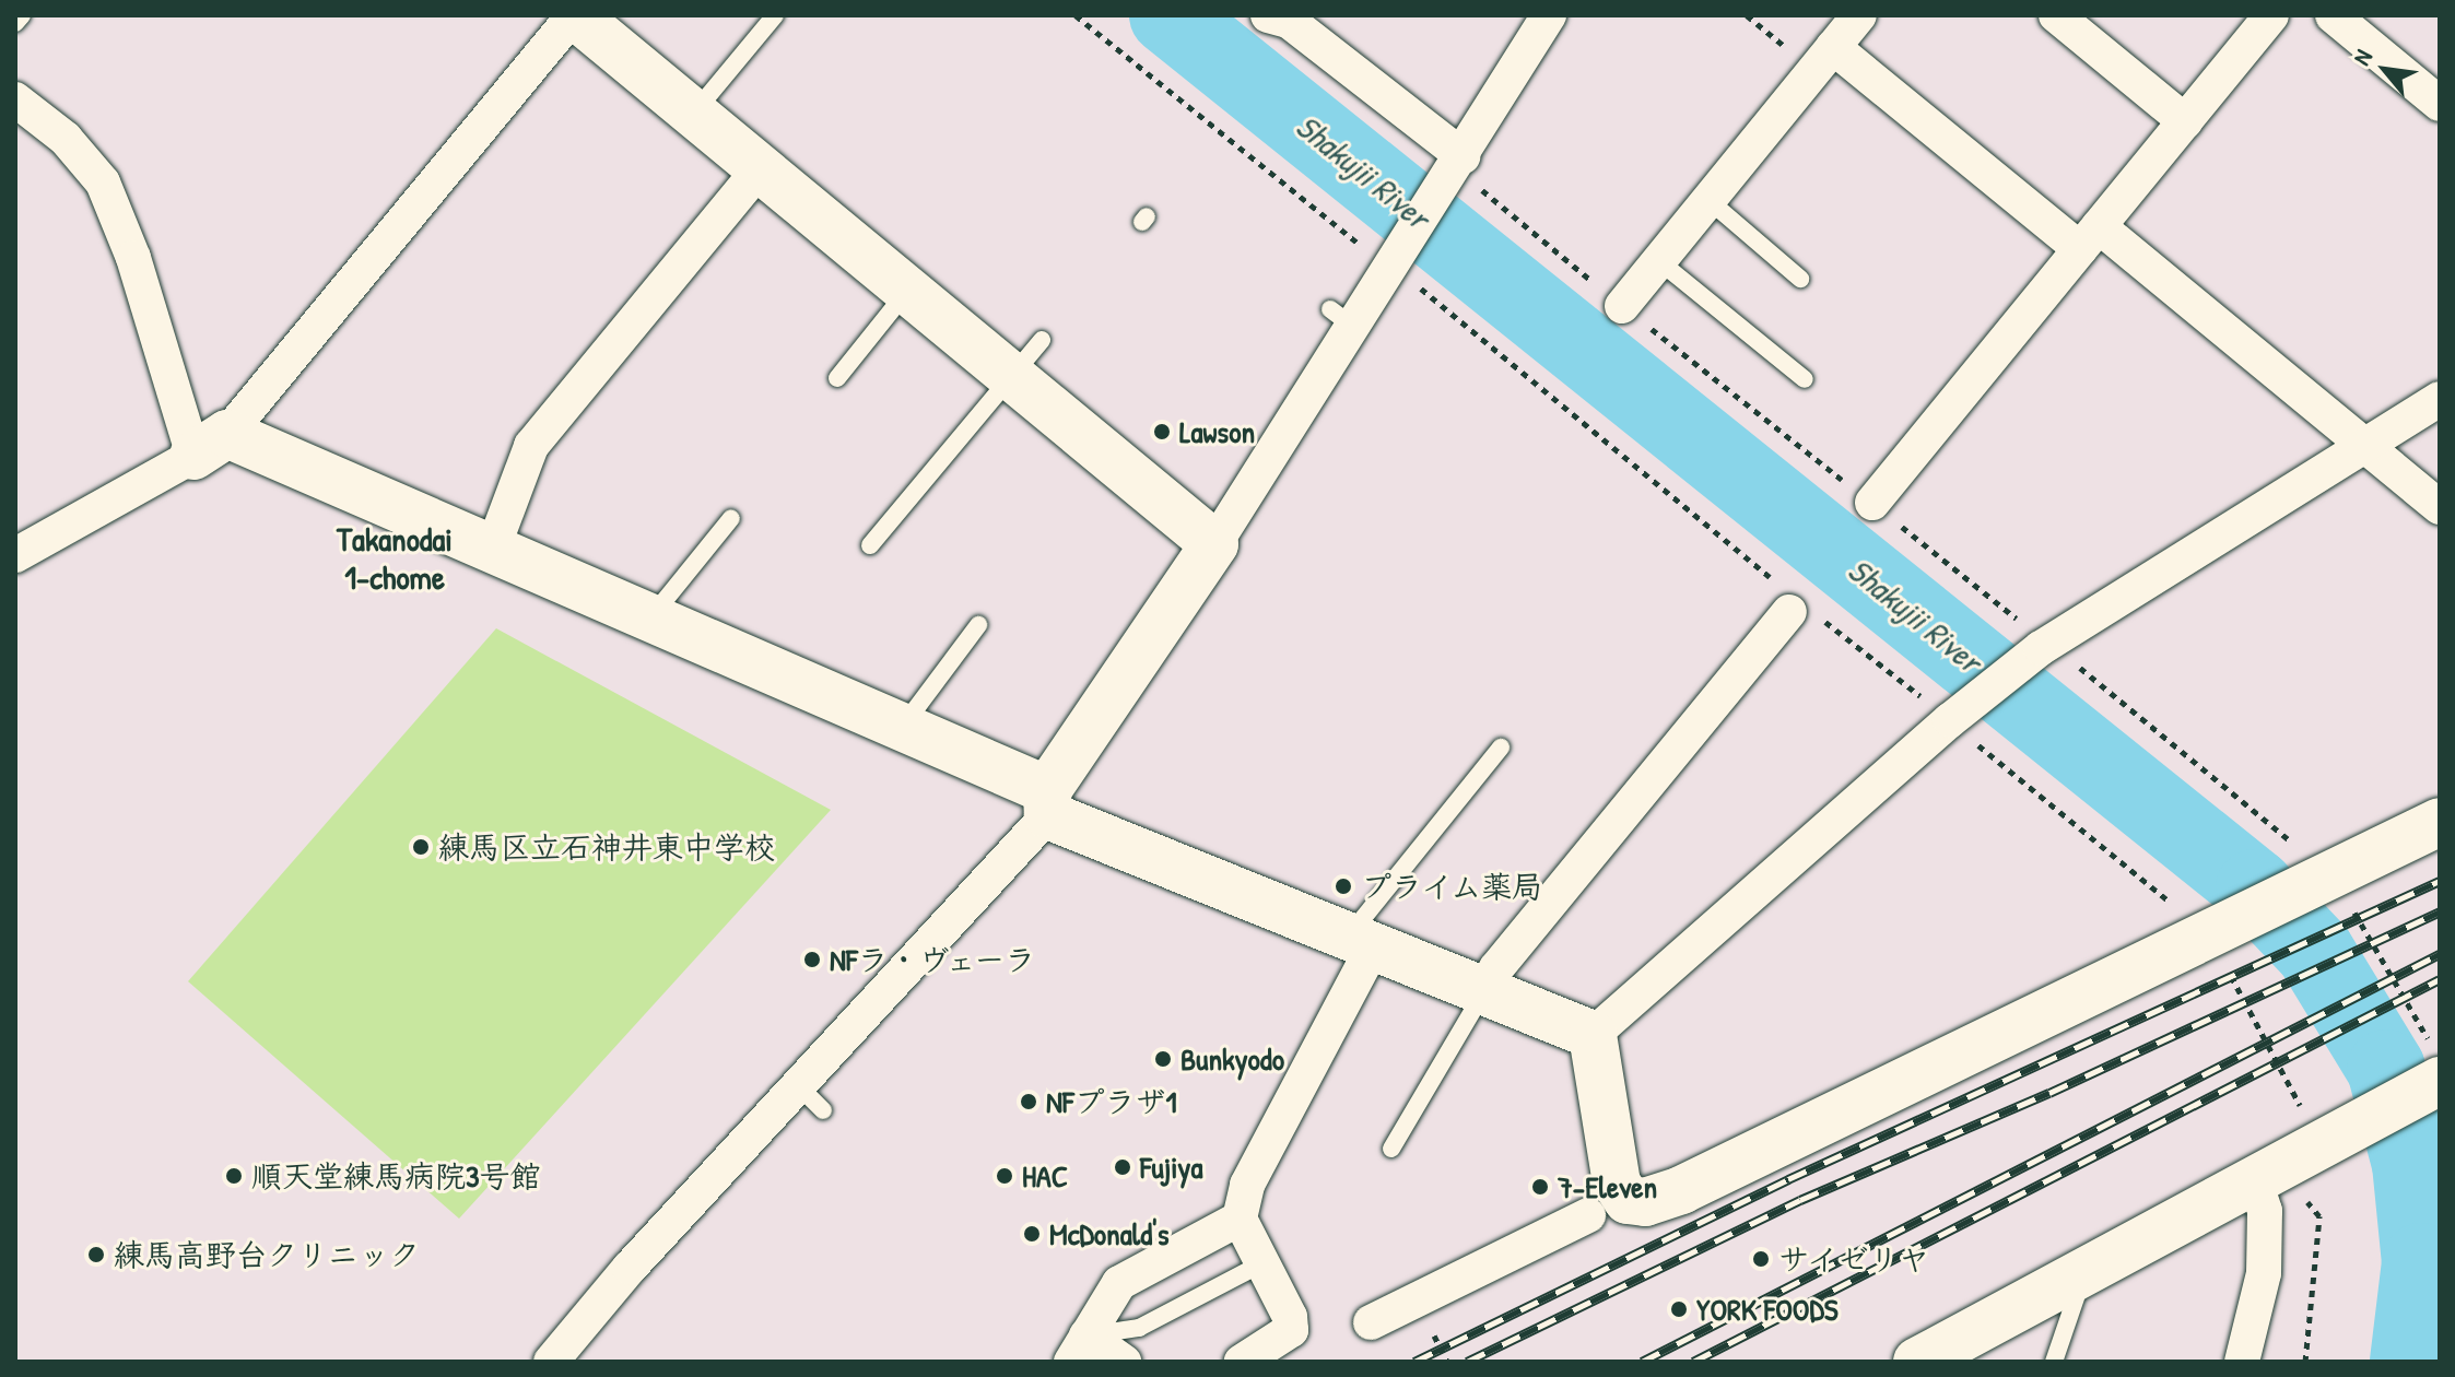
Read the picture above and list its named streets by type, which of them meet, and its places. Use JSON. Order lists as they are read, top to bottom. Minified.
{"districts":["Takanodai 1-chome"],"water":["Shakujii River"],"places":["Lawson","練馬区立石神井東中学校","プライム薬局","NFラ・ヴェーラ","Bunkyodo","NFプラザ1","Fujiya","順天堂練馬病院3号館","HAC","7-Eleven","McDonald's","練馬高野台クリニック","サイゼリヤ","YORK FOODS"],"north":"top left"}
